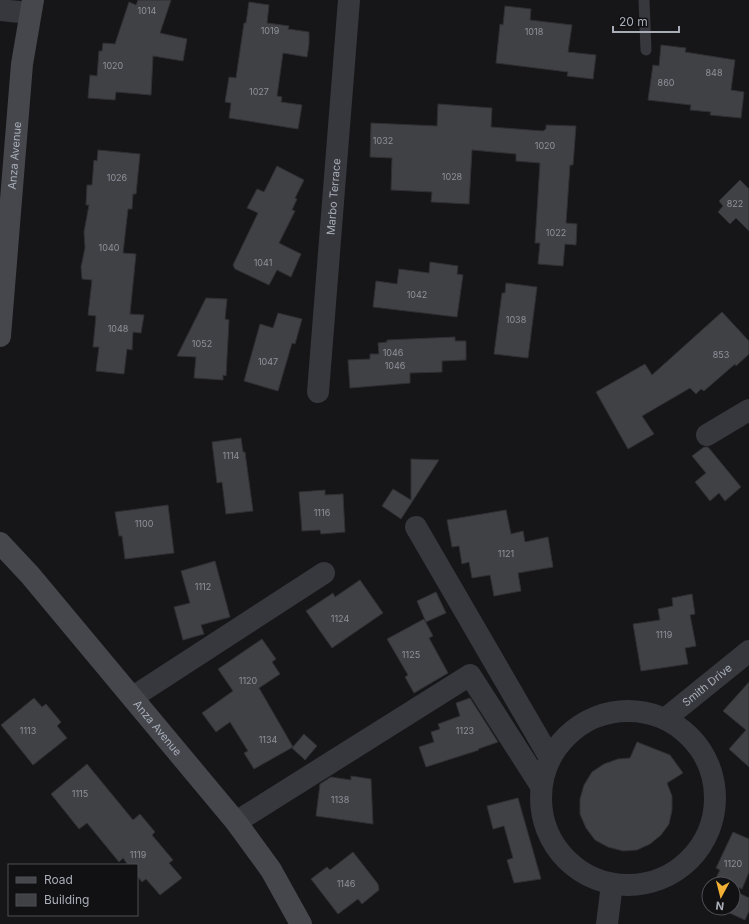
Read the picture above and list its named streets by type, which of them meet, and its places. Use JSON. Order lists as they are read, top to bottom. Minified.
{"streets":{"street":["Anza Avenue","Marbo Terrace","Smith Drive"]},"house_numbers":["1014","1019","1018","1020","848","860","1027","1032","1020","1028","1026","822","1022","1040","1041","1042","1038","1048","1052","1046","853","1047","1046","1114","1116","1100","1121","1112","1124","1119","1125","1120","1113","1123","1134","1115","1138","1119","1120","1146"],"legend":["Road","Building"],"scale_bar":"20 m","north":"bottom"}
